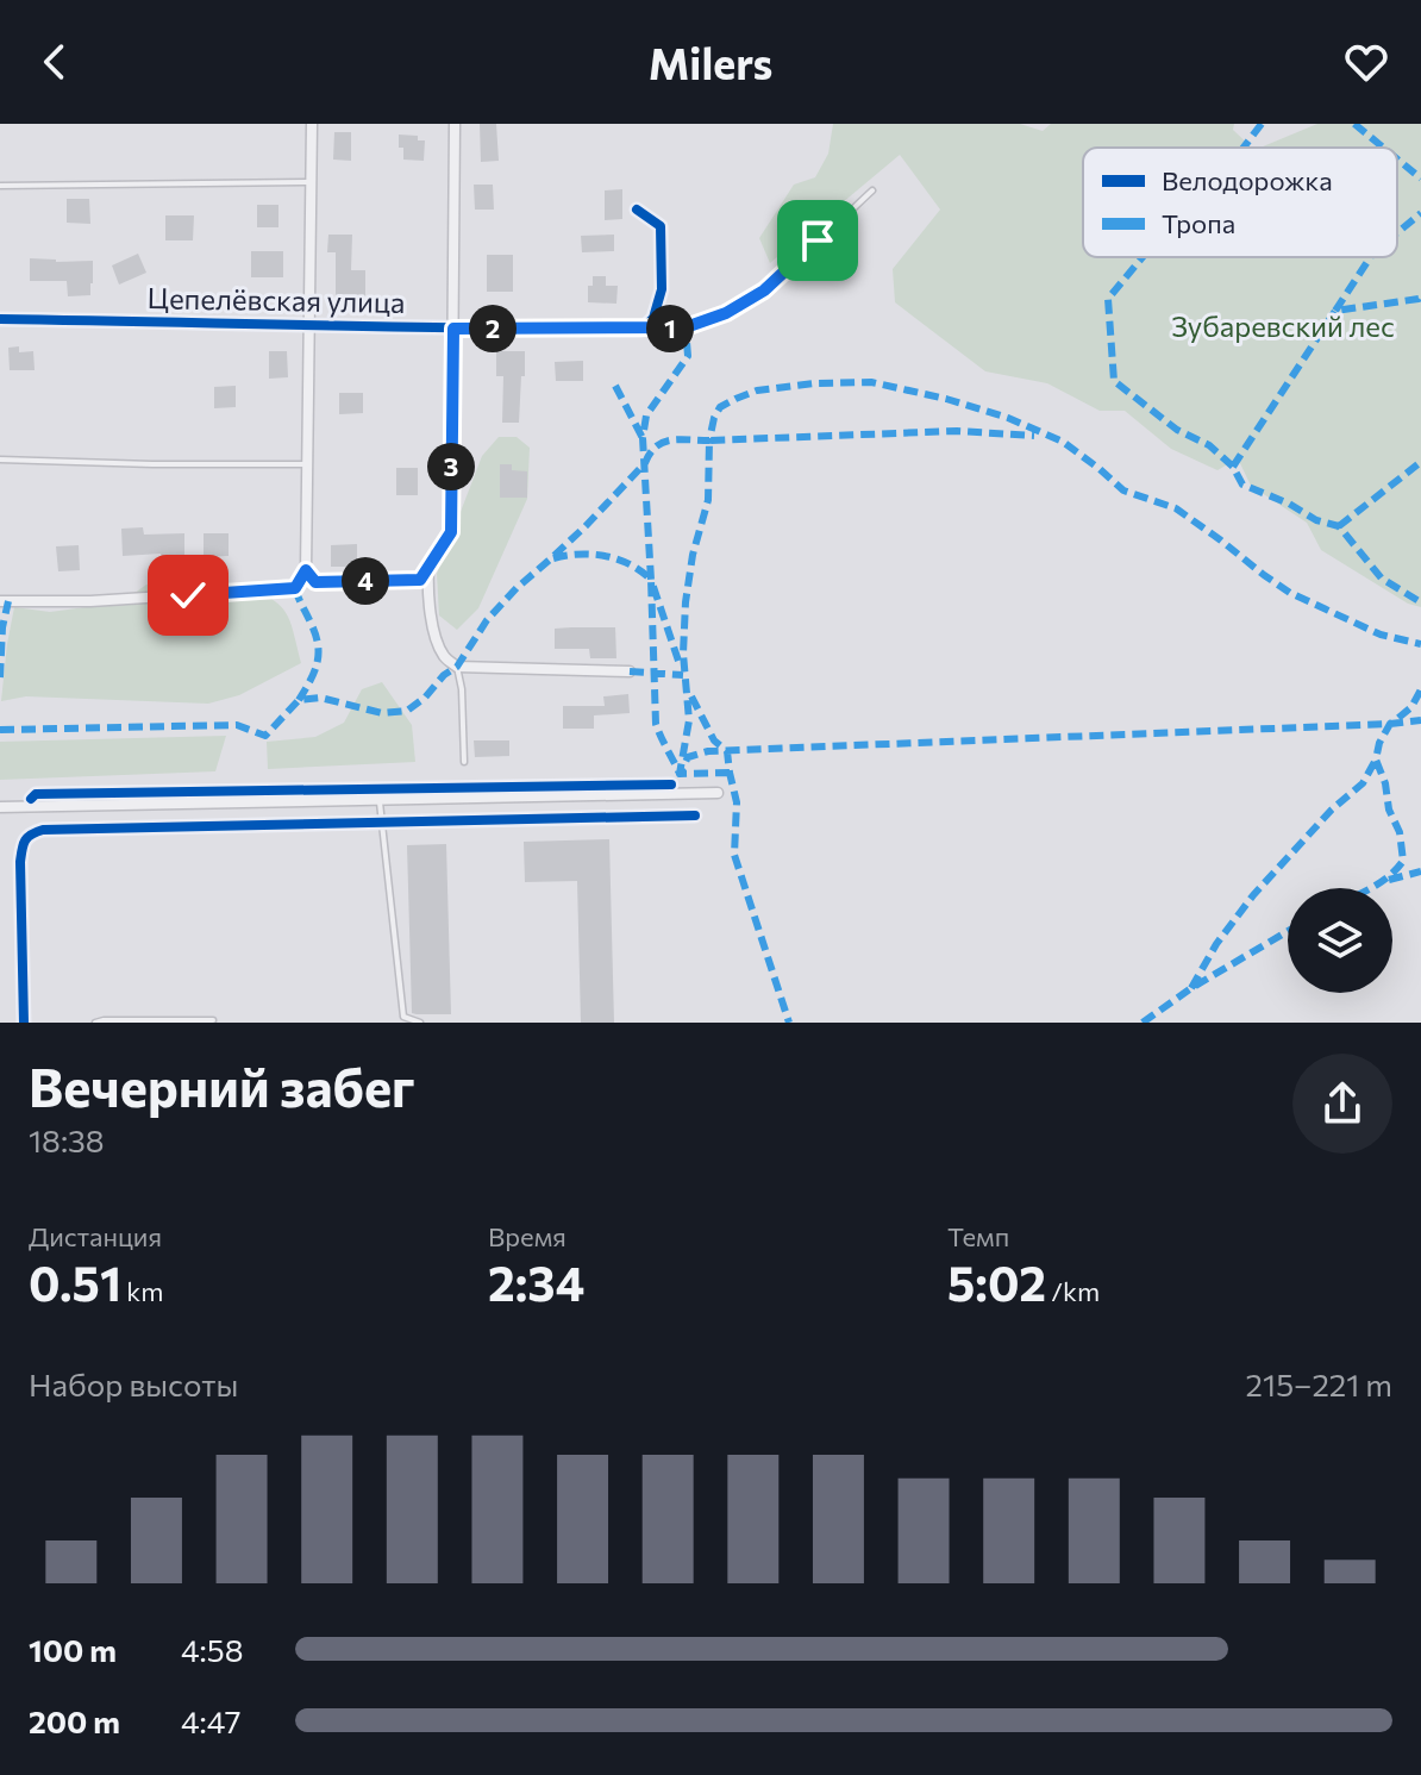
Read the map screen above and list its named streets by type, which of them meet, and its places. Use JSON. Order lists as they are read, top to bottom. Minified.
{"streets":{"street":["Цепелёвская улица"]},"parks":["Зубаревский лес"],"legend":["Велодорожка","Тропа"],"page":{"header":"Milers","pins":["1","2","3","4"],"heading":["Вечерний забег","18:38"],"stats":[["Дистанция","0.51 km"],["Время","2:34"],["Темп","5:02 /km"]],"chart":["Набор высоты","215–221 m"],"list":[{"name":"100 m","note":"4:58"},{"name":"200 m","note":"4:47"}]}}
